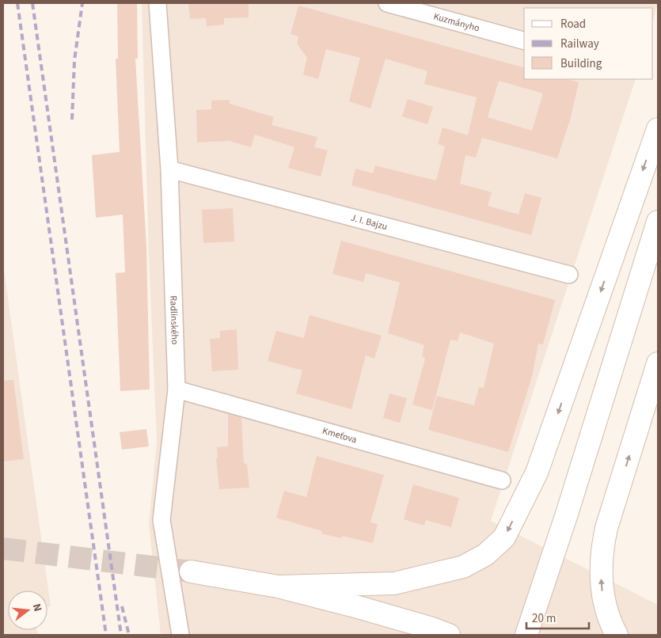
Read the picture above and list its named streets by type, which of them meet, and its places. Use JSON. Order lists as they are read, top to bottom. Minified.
{"streets":{"street":["Kuzmányho","J. I. Bajzu","Radlinského","Kmeťova"]},"crossings":[["J. I. Bajzu","Radlinského"],["Radlinského","Kmeťova"]],"legend":["Road","Railway","Building"],"scale_bar":"20 m","north":"right"}
